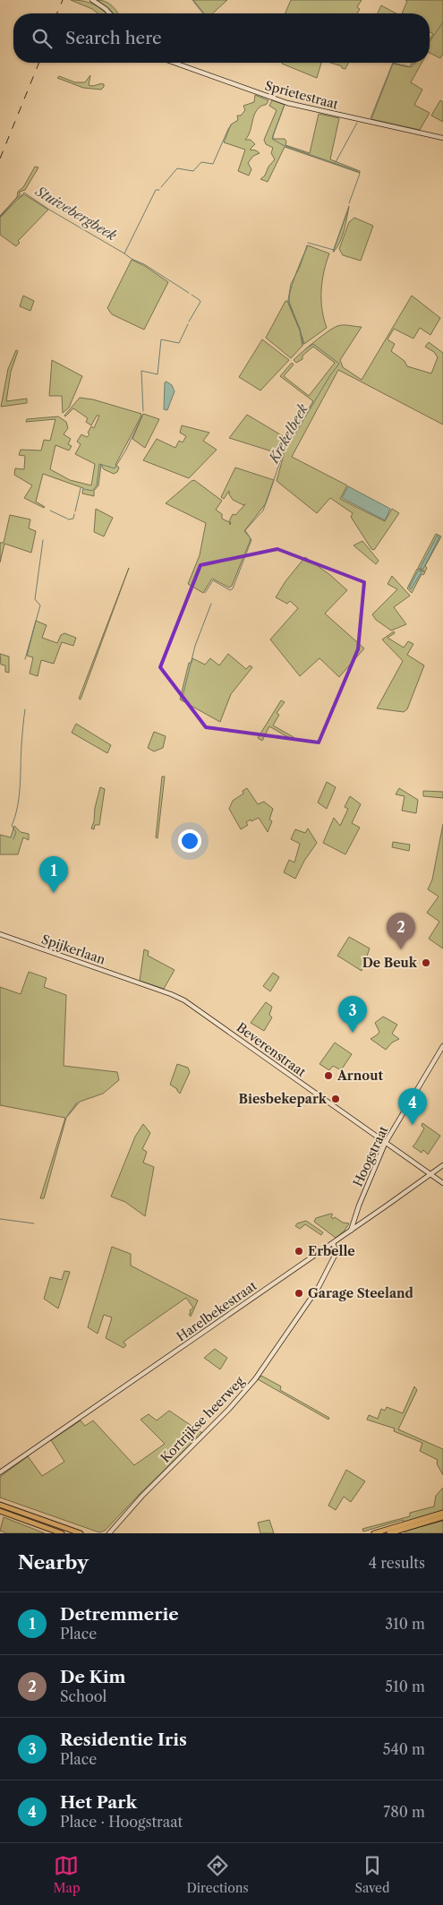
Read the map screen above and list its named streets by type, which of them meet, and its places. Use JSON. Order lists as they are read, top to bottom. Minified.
{"streets":{"street":["Sprietestraat","Spijkerlaan","Beverenstraat","Hoogstraat","Harelbekestraat","Kortrijkse heerweg"]},"crossings":[["Spijkerlaan","Beverenstraat"],["Beverenstraat","Hoogstraat"],["Beverenstraat","Harelbekestraat"],["Hoogstraat","Harelbekestraat"],["Harelbekestraat","Kortrijkse heerweg"]],"water":["Stuivebergbeek","Krekelbeek"],"places":["De Beuk","Arnout","Biesbekepark","Erbelle","Garage Steeland"],"page":{"search":"Search here","pins":["1","2","3","4"],"heading":["Nearby","4 results"],"list":[{"mark":"1","name":"Detremmerie","note":"Place","value":"310 m"},{"mark":"2","name":"De Kim","note":"School","value":"510 m"},{"mark":"3","name":"Residentie Iris","note":"Place","value":"540 m"},{"mark":"4","name":"Het Park","note":"Place · Hoogstraat","value":"780 m"}],"nav":["Map","Directions","Saved"]}}
